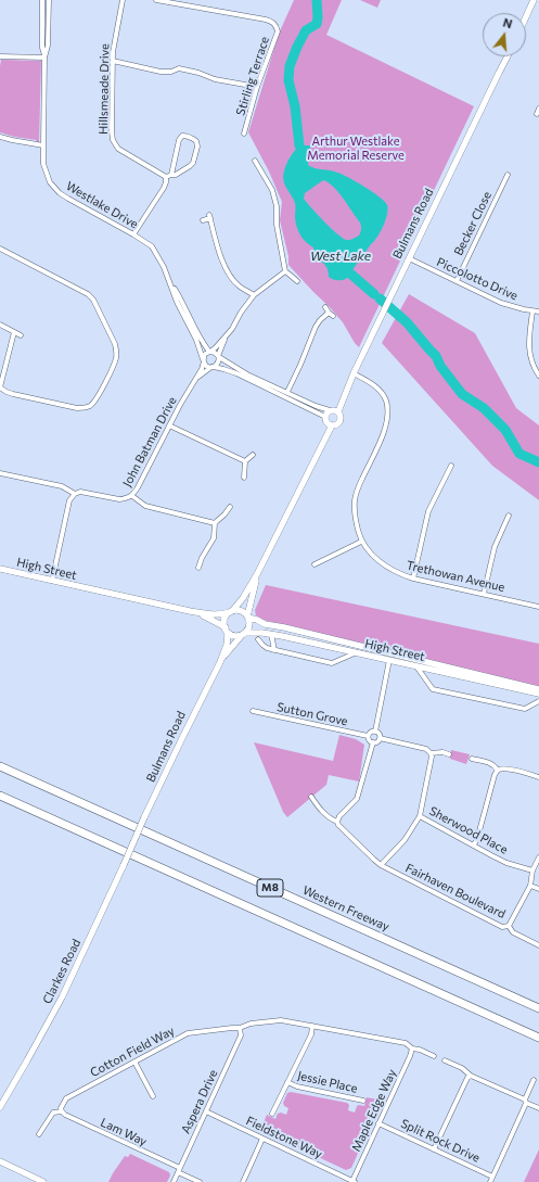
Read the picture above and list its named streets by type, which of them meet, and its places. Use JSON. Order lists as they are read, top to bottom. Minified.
{"streets":{"highway":["M8","Western Freeway"],"street":["Stirling Terrace","Hillsmeade Drive","Westlake Drive","Bulmans Road","Becker Close","Piccolotto Drive","John Batman Drive","High Street","Trethowan Avenue","Sutton Grove","Sherwood Place","Fairhaven Boulevard","Clarkes Road","Cotton Field Way","Jessie Place","Aspera Drive","Maple Edge Way","Lam Way","Fieldstone Way","Split Rock Drive"]},"crossings":[["Westlake Drive","John Batman Drive"],["Bulmans Road","Piccolotto Drive"],["Bulmans Road","High Street"],["Bulmans Road","Clarkes Road"],["Becker Close","Piccolotto Drive"],["Sherwood Place","Fairhaven Boulevard"],["Cotton Field Way","Aspera Drive"],["Cotton Field Way","Maple Edge Way"],["Cotton Field Way","Lam Way"],["Aspera Drive","Lam Way"],["Aspera Drive","Fieldstone Way"],["Maple Edge Way","Fieldstone Way"],["Maple Edge Way","Split Rock Drive"]],"water":["West Lake"],"parks":["Arthur Westlake Memorial Reserve"],"north":"top"}
